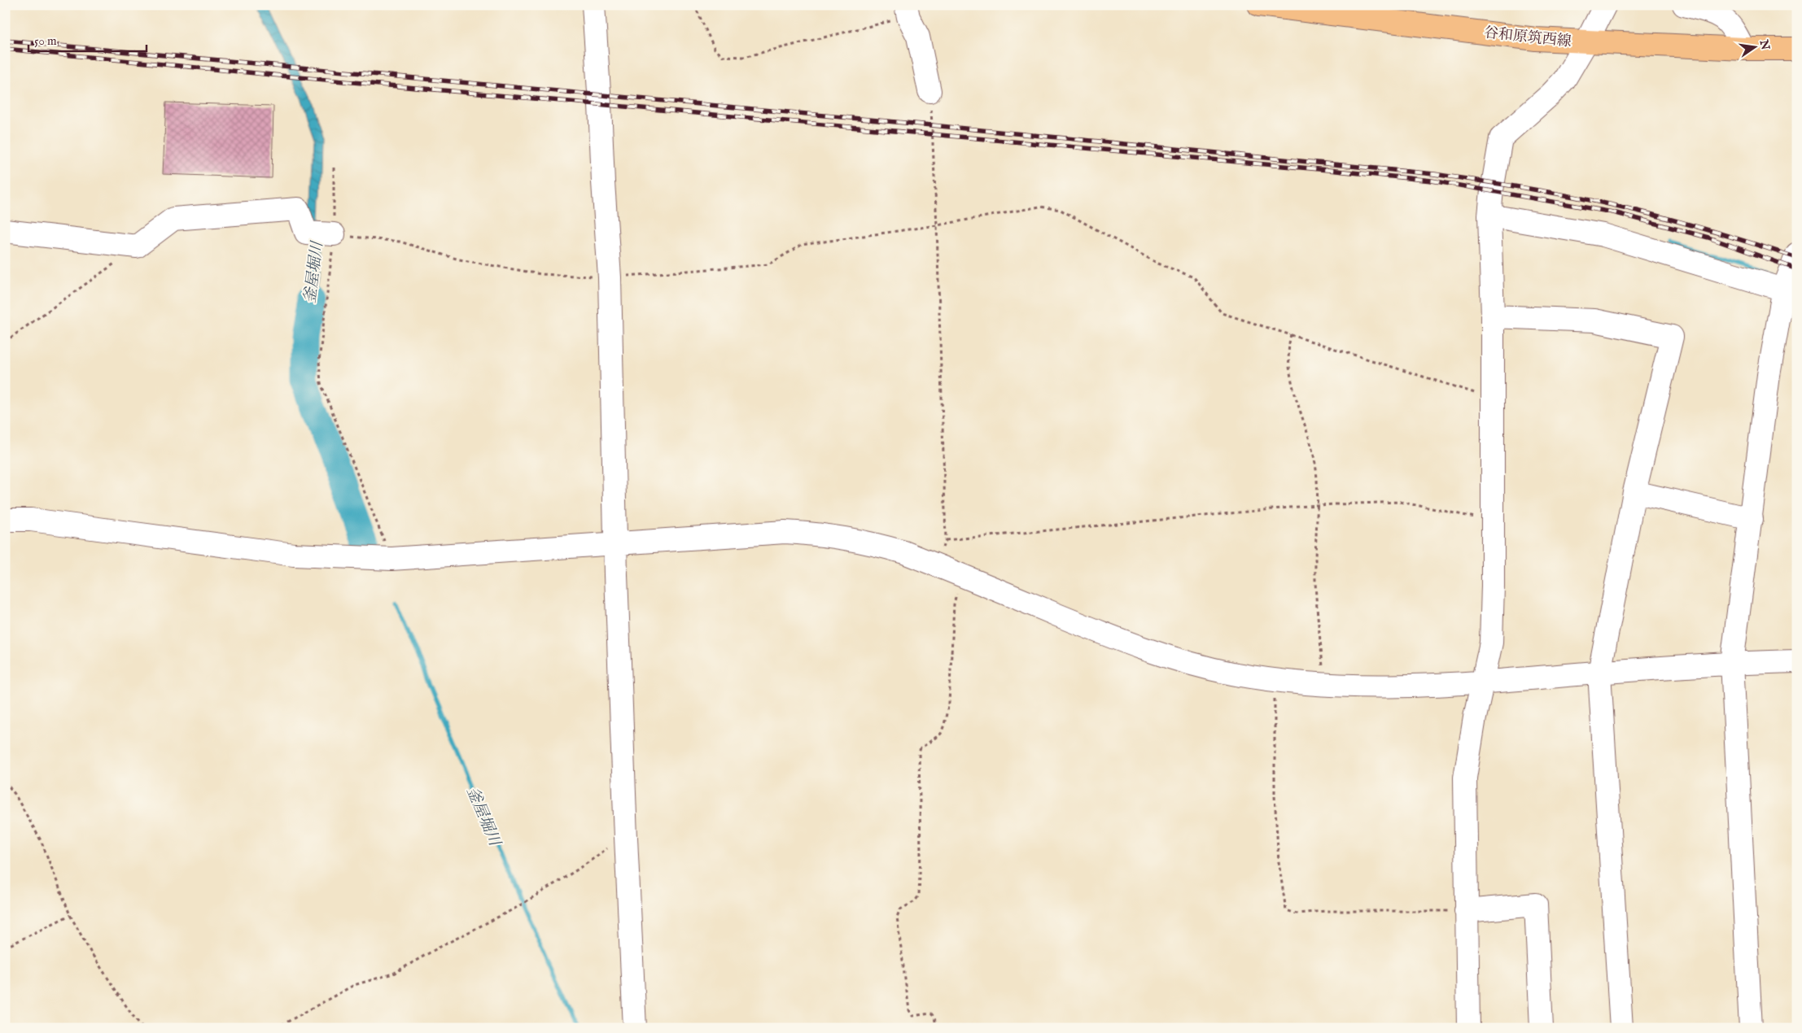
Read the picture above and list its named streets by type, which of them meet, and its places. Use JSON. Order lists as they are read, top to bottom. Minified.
{"streets":{"main road":["谷和原筑西線"]},"water":["釜屋堀川"],"scale_bar":"50 m","north":"right"}
